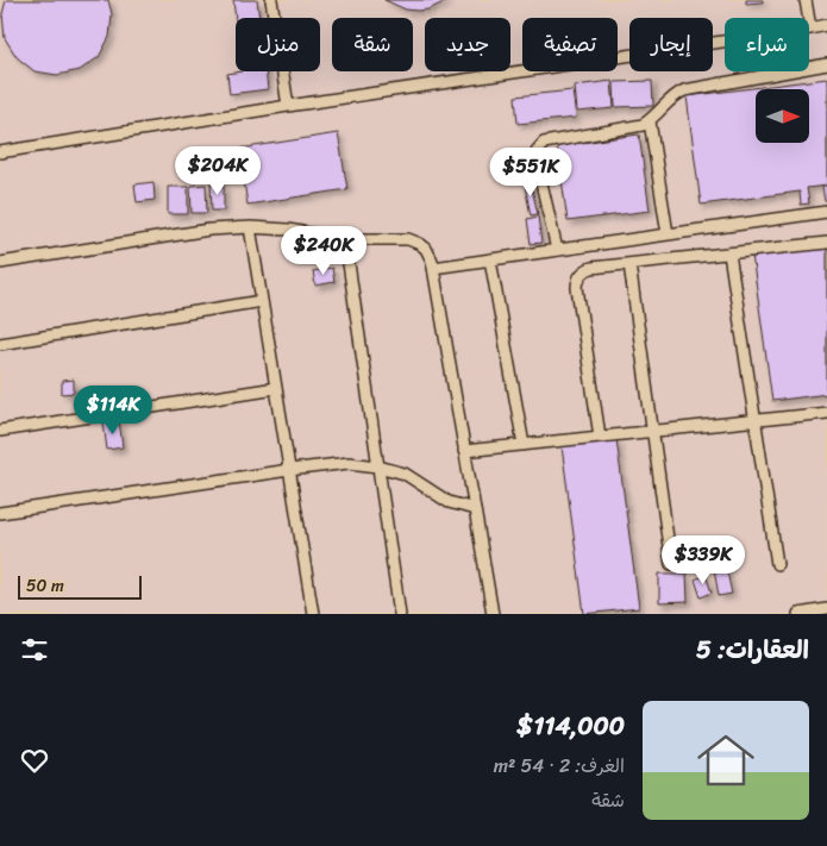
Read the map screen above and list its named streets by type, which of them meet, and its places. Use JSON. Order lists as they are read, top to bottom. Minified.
{"scale_bar":"50 m","north":"right","page":{"chip":["شراء","إيجار","تصفية","جديد","شقة","منزل"],"price":["$204K","$551K","$240K","$114K","$339K"],"scale":"50 m","heading":"العقارات: 5","list":[{"name":"$114,000","note":"الغرف: 2 · 54 m² · شقة"}]}}
